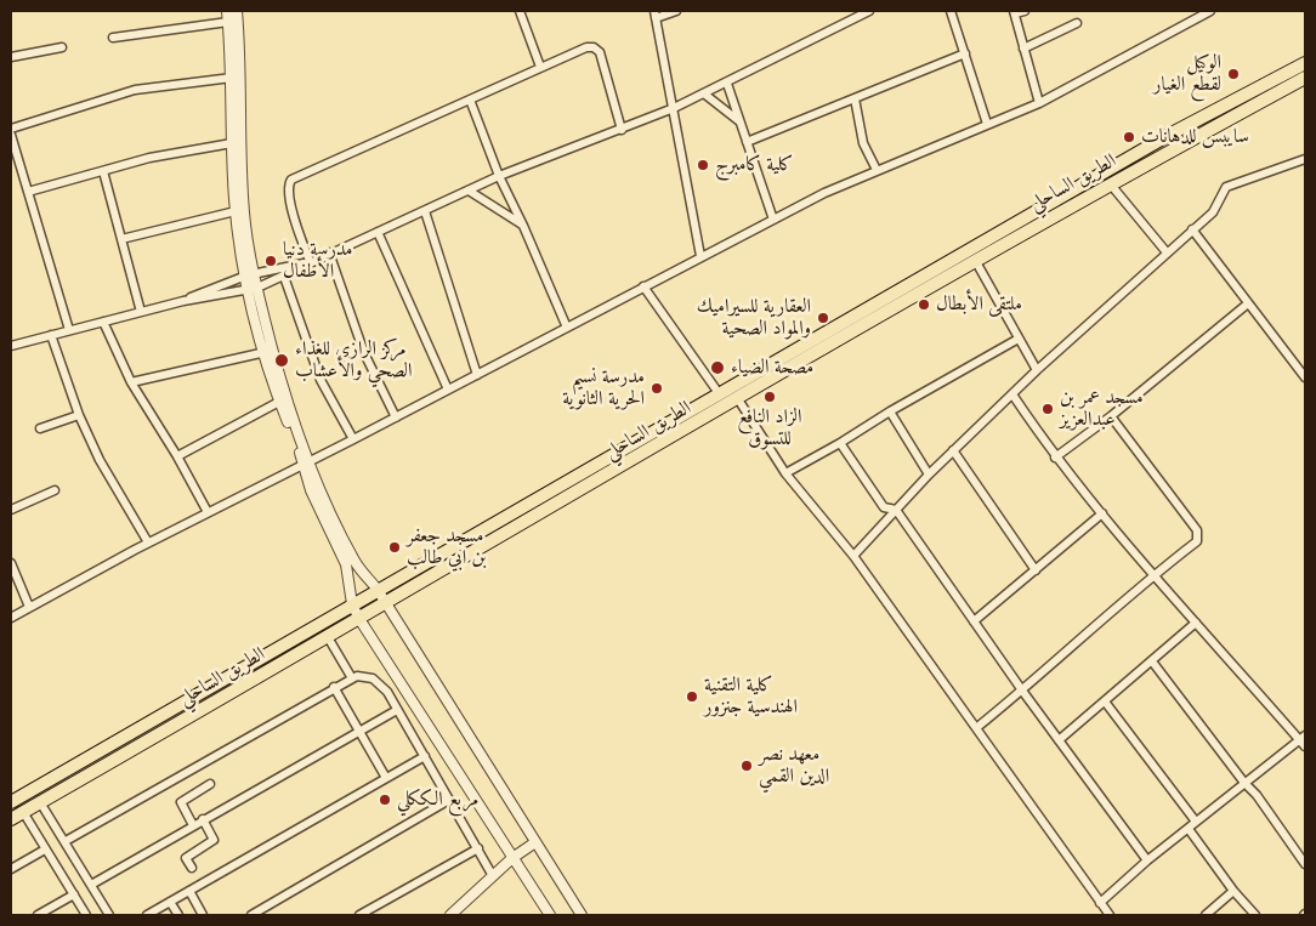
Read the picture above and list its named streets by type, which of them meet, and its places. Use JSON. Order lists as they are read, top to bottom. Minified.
{"streets":{"highway":["الطريق الساحلي"]},"places":["الوكيل لقطع الغيار","سايبس للدهانات","كلية كامبرج","مدرسة دنيا الأطفال","ملتقى الأبطال","العقارية للسيراميك والمواد الصحية","مركز الرازي للغذاء الصحي والأعشاب","مصحة الضياء","مدرسة نسيم الحرية الثانوية","الزاد النافع للتسوق","مسجد عمر بن عبدالعزيز","مسجد جعفر بن ابي طالب","كلية التقنية الهندسية جنزور","معهد نصر الدين القمي","مربع الككلي"]}
